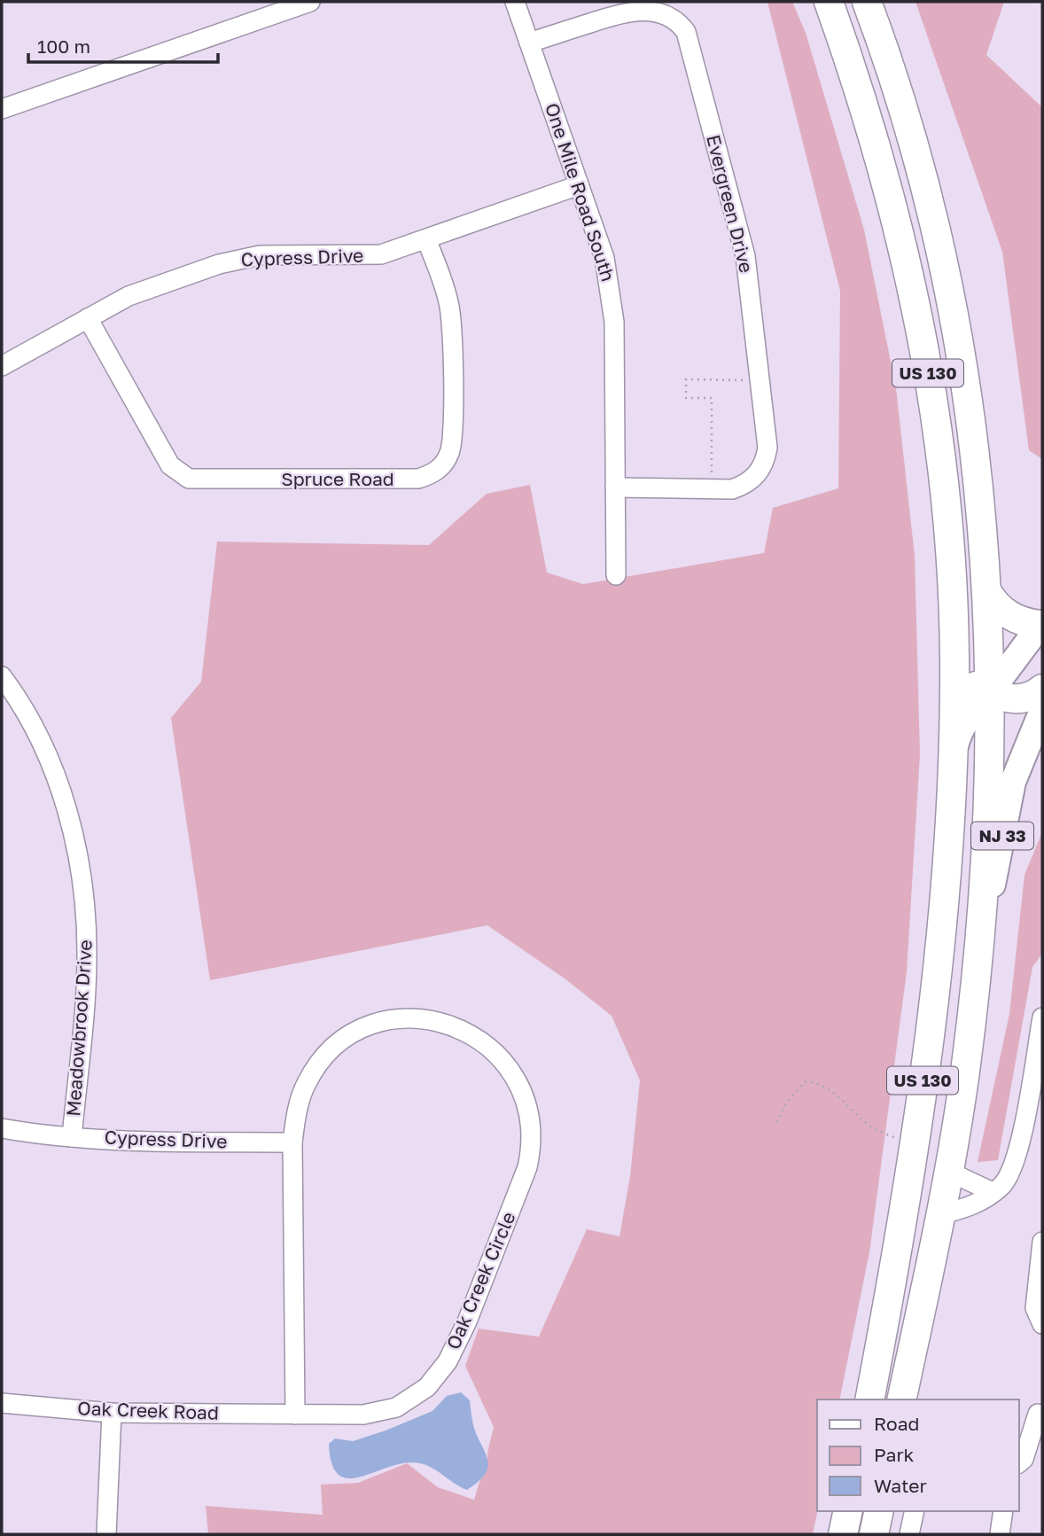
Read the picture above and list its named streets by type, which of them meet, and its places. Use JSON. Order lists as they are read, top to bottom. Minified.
{"streets":{"highway":["US 130"],"main road":["NJ 33"],"street":["One Mile Road South","Evergreen Drive","Cypress Drive","Spruce Road","Meadowbrook Drive","Oak Creek Circle","Oak Creek Road"]},"crossings":[["One Mile Road South","Evergreen Drive"],["One Mile Road South","Cypress Drive"],["Cypress Drive","Spruce Road"],["Cypress Drive","Meadowbrook Drive"],["Cypress Drive","Oak Creek Circle"],["US 130","NJ 33"],["Oak Creek Circle","Oak Creek Road"]],"legend":["Road","Park","Water"],"scale_bar":"100 m"}
